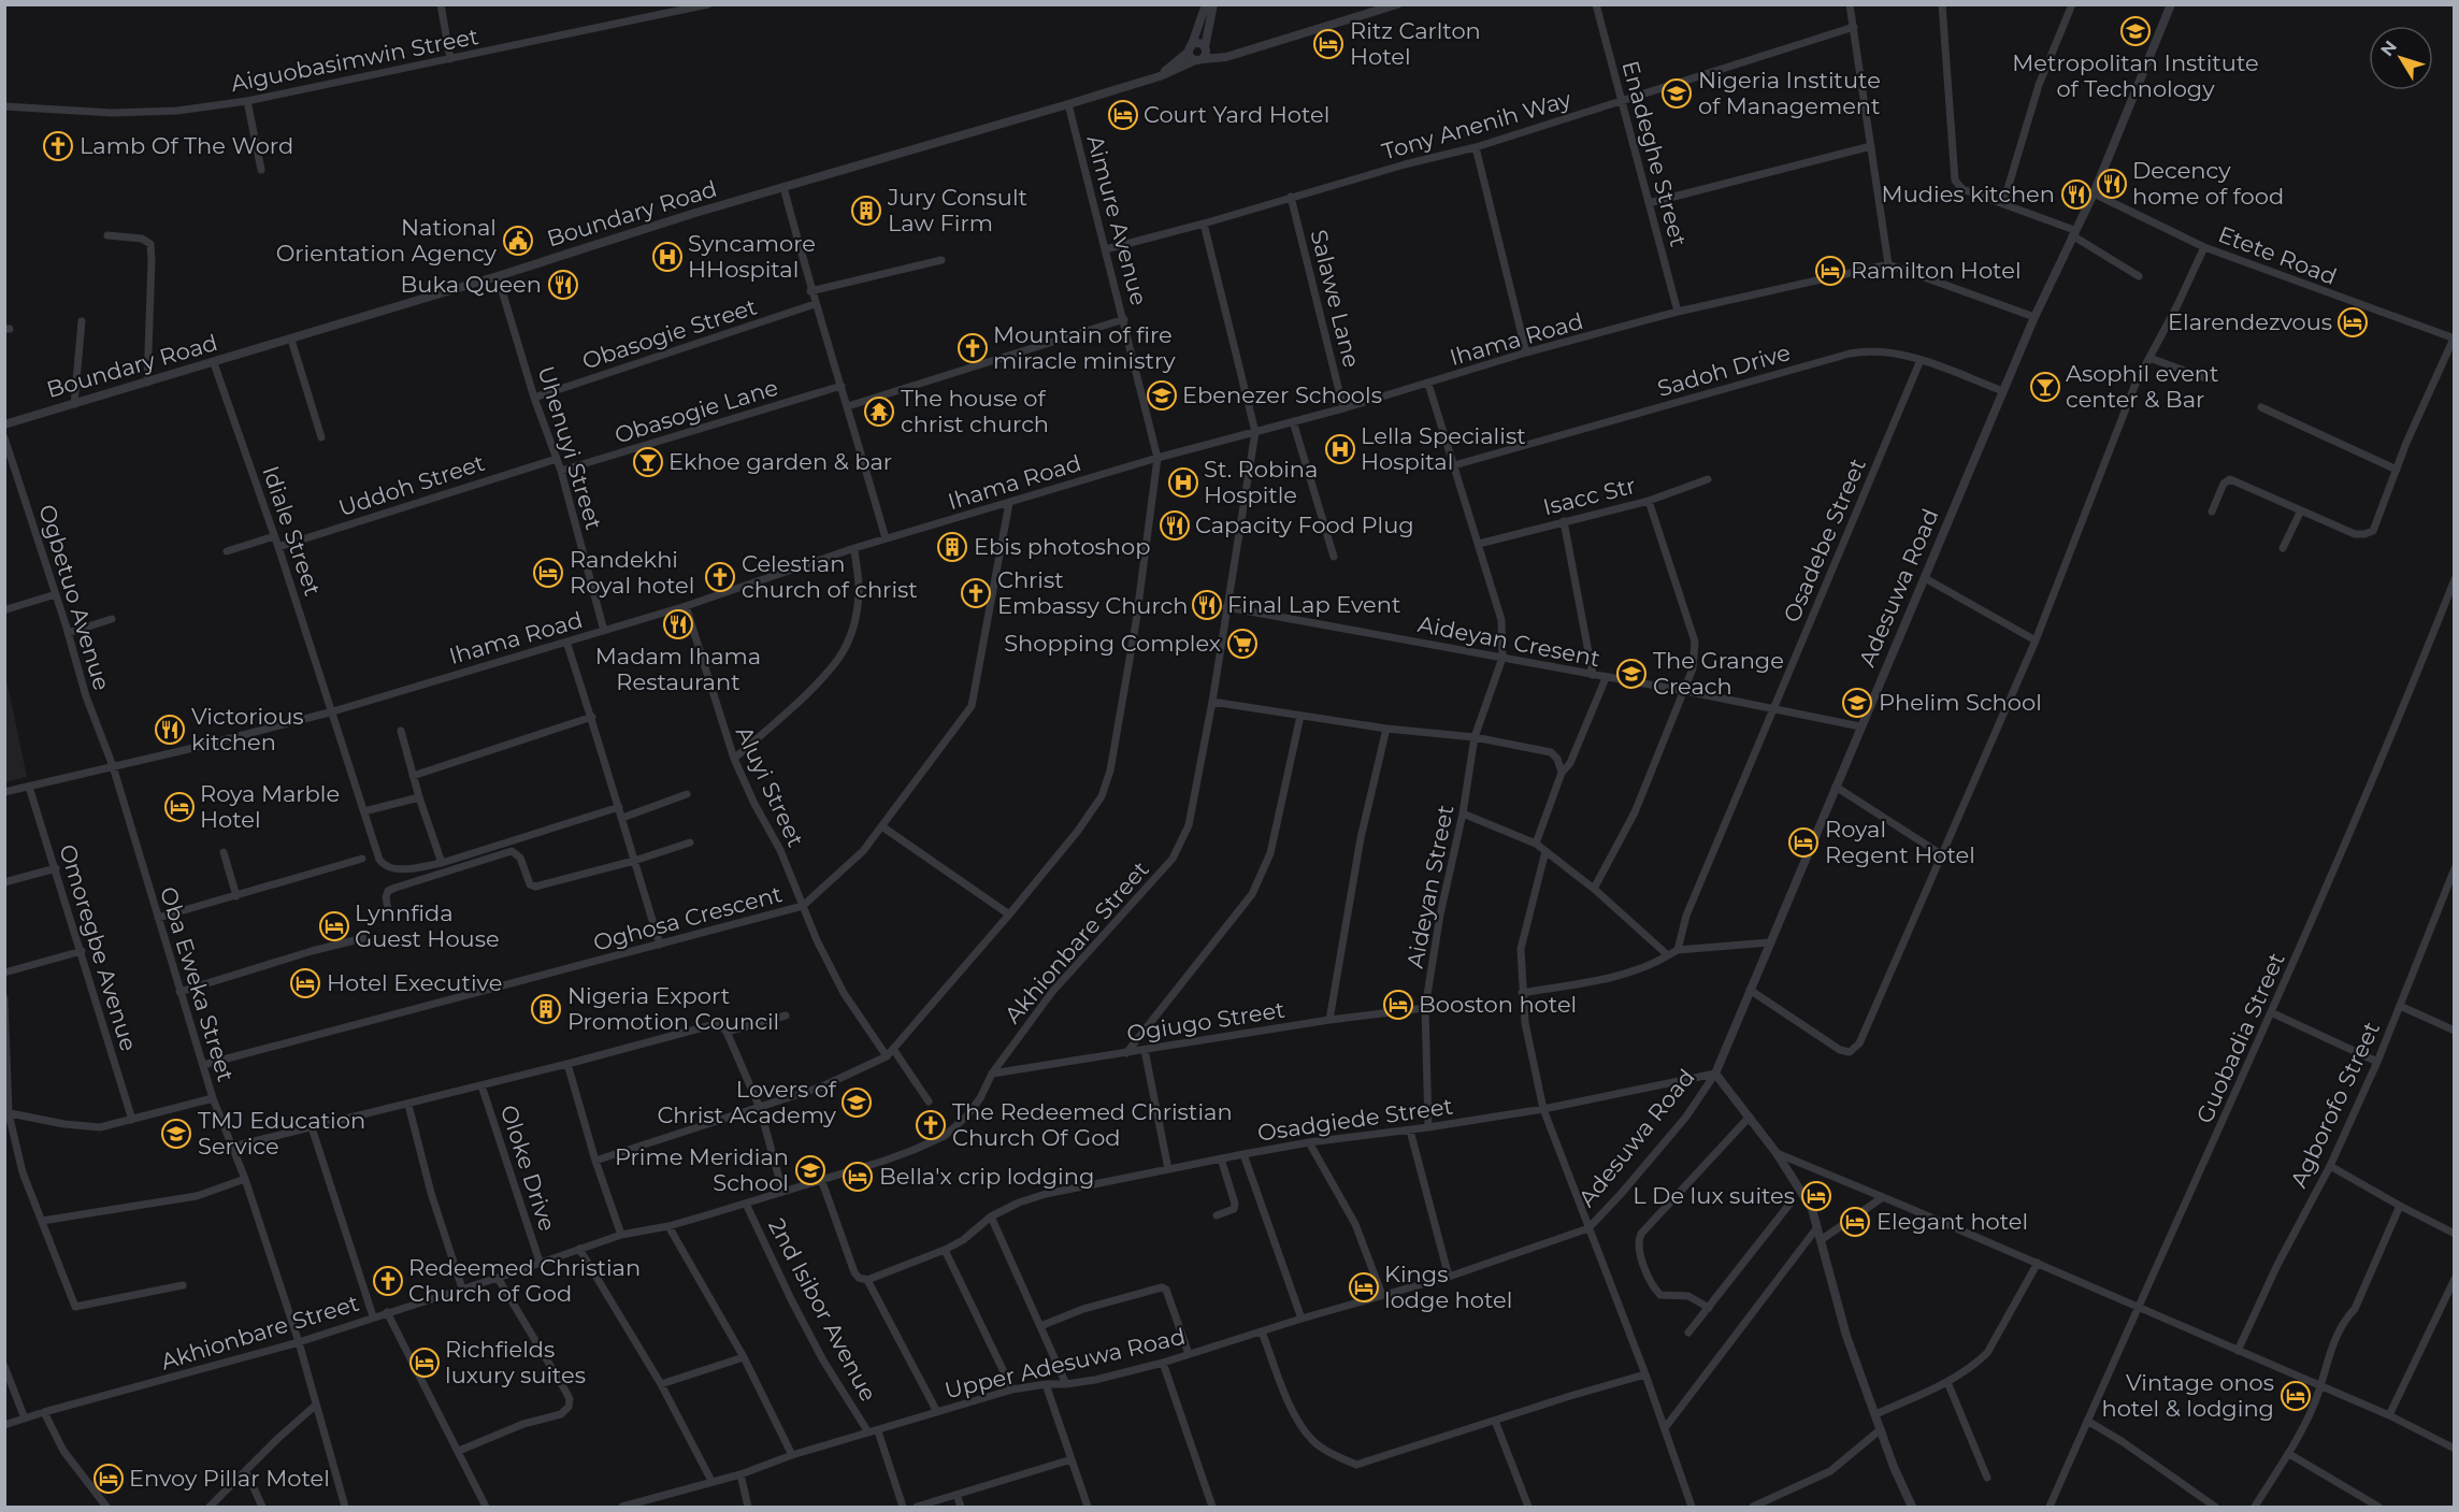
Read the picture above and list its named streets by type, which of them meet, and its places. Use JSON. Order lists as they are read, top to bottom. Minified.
{"streets":{"street":["Aiguobasimwin Street","Tony Anenih Way","Enadeghe Street","Boundary Road","Aimure Avenue","Etete Road","Salawe Lane","Obasogie Street","Ihama Road","Sadoh Drive","Obasogie Lane","Uhenuyi Street","Uddoh Street","Isacc Str","Idiale Street","Osadebe Street","Adesuwa Road","Ogbetuo Avenue","Aideyan Cresent","Aluyi Street","Aideyan Street","Oghosa Crescent","Akhionbare Street","Omoregbe Avenue","Oba Eweka Street","Ogiugo Street","Guobadia Street","Agborofo Street","Osadgiede Street","Oloke Drive","2nd Isibor Avenue","Upper Adesuwa Road"]},"crossings":[["Tony Anenih Way","Enadeghe Street"],["Tony Anenih Way","Aimure Avenue"],["Tony Anenih Way","Salawe Lane"],["Enadeghe Street","Ihama Road"],["Boundary Road","Aimure Avenue"],["Boundary Road","Uhenuyi Street"],["Boundary Road","Idiale Street"],["Aimure Avenue","Ihama Road"],["Etete Road","Adesuwa Road"],["Salawe Lane","Ihama Road"],["Obasogie Street","Uhenuyi Street"],["Ihama Road","Uhenuyi Street"],["Ihama Road","Idiale Street"],["Ihama Road","Ogbetuo Avenue"],["Ihama Road","Aluyi Street"],["Ihama Road","Oghosa Crescent"],["Ihama Road","Akhionbare Street"],["Ihama Road","Omoregbe Avenue"],["Ihama Road","Oba Eweka Street"],["Sadoh Drive","Osadebe Street"],["Sadoh Drive","Adesuwa Road"],["Obasogie Lane","Uhenuyi Street"],["Uhenuyi Street","Uddoh Street"],["Uddoh Street","Idiale Street"],["Osadebe Street","Aideyan Cresent"],["Adesuwa Road","Aideyan Cresent"],["Adesuwa Road","Osadgiede Street"],["Adesuwa Road","Upper Adesuwa Road"],["Ogbetuo Avenue","Oba Eweka Street"],["Aideyan Cresent","Aideyan Street"],["Aideyan Cresent","Akhionbare Street"],["Aluyi Street","Oghosa Crescent"],["Aideyan Street","Ogiugo Street"],["Aideyan Street","Osadgiede Street"],["Oghosa Crescent","Oba Eweka Street"],["Akhionbare Street","Oba Eweka Street"],["Akhionbare Street","Ogiugo Street"],["Akhionbare Street","Oloke Drive"],["Akhionbare Street","2nd Isibor Avenue"],["2nd Isibor Avenue","Upper Adesuwa Road"]],"places":{"school or university":["Metropolitan Institute of Technology","Nigeria Institute of Management","Ebenezer Schools","The Grange Creach","Phelim School","Lovers of Christ Academy","TMJ Education Service","Prime Meridian School"],"hotel":["Ritz Carlton Hotel","Court Yard Hotel","Ramilton Hotel","Elarendezvous","Randekhi Royal hotel","Roya Marble Hotel","Royal Regent Hotel","Lynnfida Guest House","Hotel Executive","Booston hotel","Bella'x crip lodging","L De lux suites","Elegant hotel","Kings lodge hotel","Richfields luxury suites","Vintage onos hotel & lodging","Envoy Pillar Motel"],"church":["Lamb Of The Word","Mountain of fire miracle ministry","Celestian church of christ","Christ Embassy Church","The Redeemed Christian Church Of God","Redeemed Christian Church of God"],"restaurant":["Decency home of food","Mudies kitchen","Buka Queen","Capacity Food Plug","Final Lap Event","Madam Ihama Restaurant","Victorious kitchen"],"building":["Jury Consult Law Firm","Ebis photoshop","Nigeria Export Promotion Council"],"public building":["National Orientation Agency"],"hospital":["Syncamore HHospital","Lella Specialist Hospital","St. Robina Hospitle"],"bar":["Asophil event center & Bar","Ekhoe garden & bar"],"temple":["The house of christ church"],"supermarket":["Shopping Complex"]},"north":"top left"}
